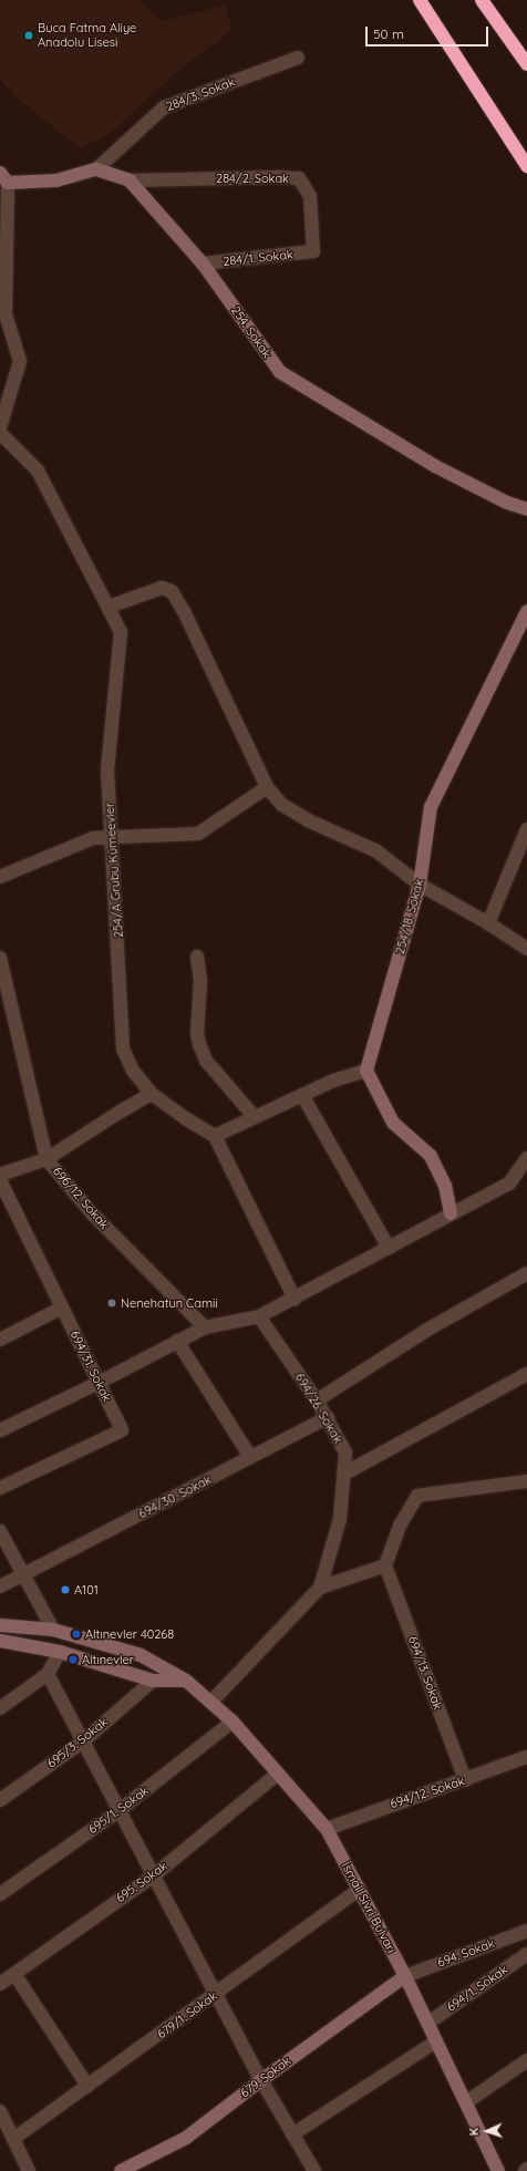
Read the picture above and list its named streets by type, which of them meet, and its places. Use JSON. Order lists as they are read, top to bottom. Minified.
{"streets":{"street":["284/3. Sokak","284/2. Sokak","284/1. Sokak","254. Sokak","254/A Grubu Kümeevler","254/18. Sokak","696/12. Sokak","694/31. Sokak","694/26. Sokak","694/30. Sokak","694/13. Sokak","695/3. Sokak","694/12. Sokak","695/1. Sokak","695. Sokak","İsmail Sivri Bulvarı","694. Sokak","694/1. Sokak","679/1. Sokak","679. Sokak"]},"crossings":[["284/2. Sokak","284/1. Sokak"],["284/2. Sokak","254. Sokak"],["284/1. Sokak","254. Sokak"],["694/26. Sokak","694/30. Sokak"],["694/26. Sokak","694/13. Sokak"],["694/26. Sokak","İsmail Sivri Bulvarı"],["694/13. Sokak","694/12. Sokak"],["694/12. Sokak","İsmail Sivri Bulvarı"],["695/1. Sokak","İsmail Sivri Bulvarı"],["695. Sokak","İsmail Sivri Bulvarı"],["İsmail Sivri Bulvarı","694. Sokak"],["İsmail Sivri Bulvarı","694/1. Sokak"],["İsmail Sivri Bulvarı","679/1. Sokak"],["İsmail Sivri Bulvarı","679. Sokak"],["694. Sokak","679. Sokak"]],"places":["Buca Fatma Aliye Anadolu Lisesi","Nenehatun Camii","A101","Altınevler 40268","Altınevler"],"scale_bar":"50 m","north":"left"}
